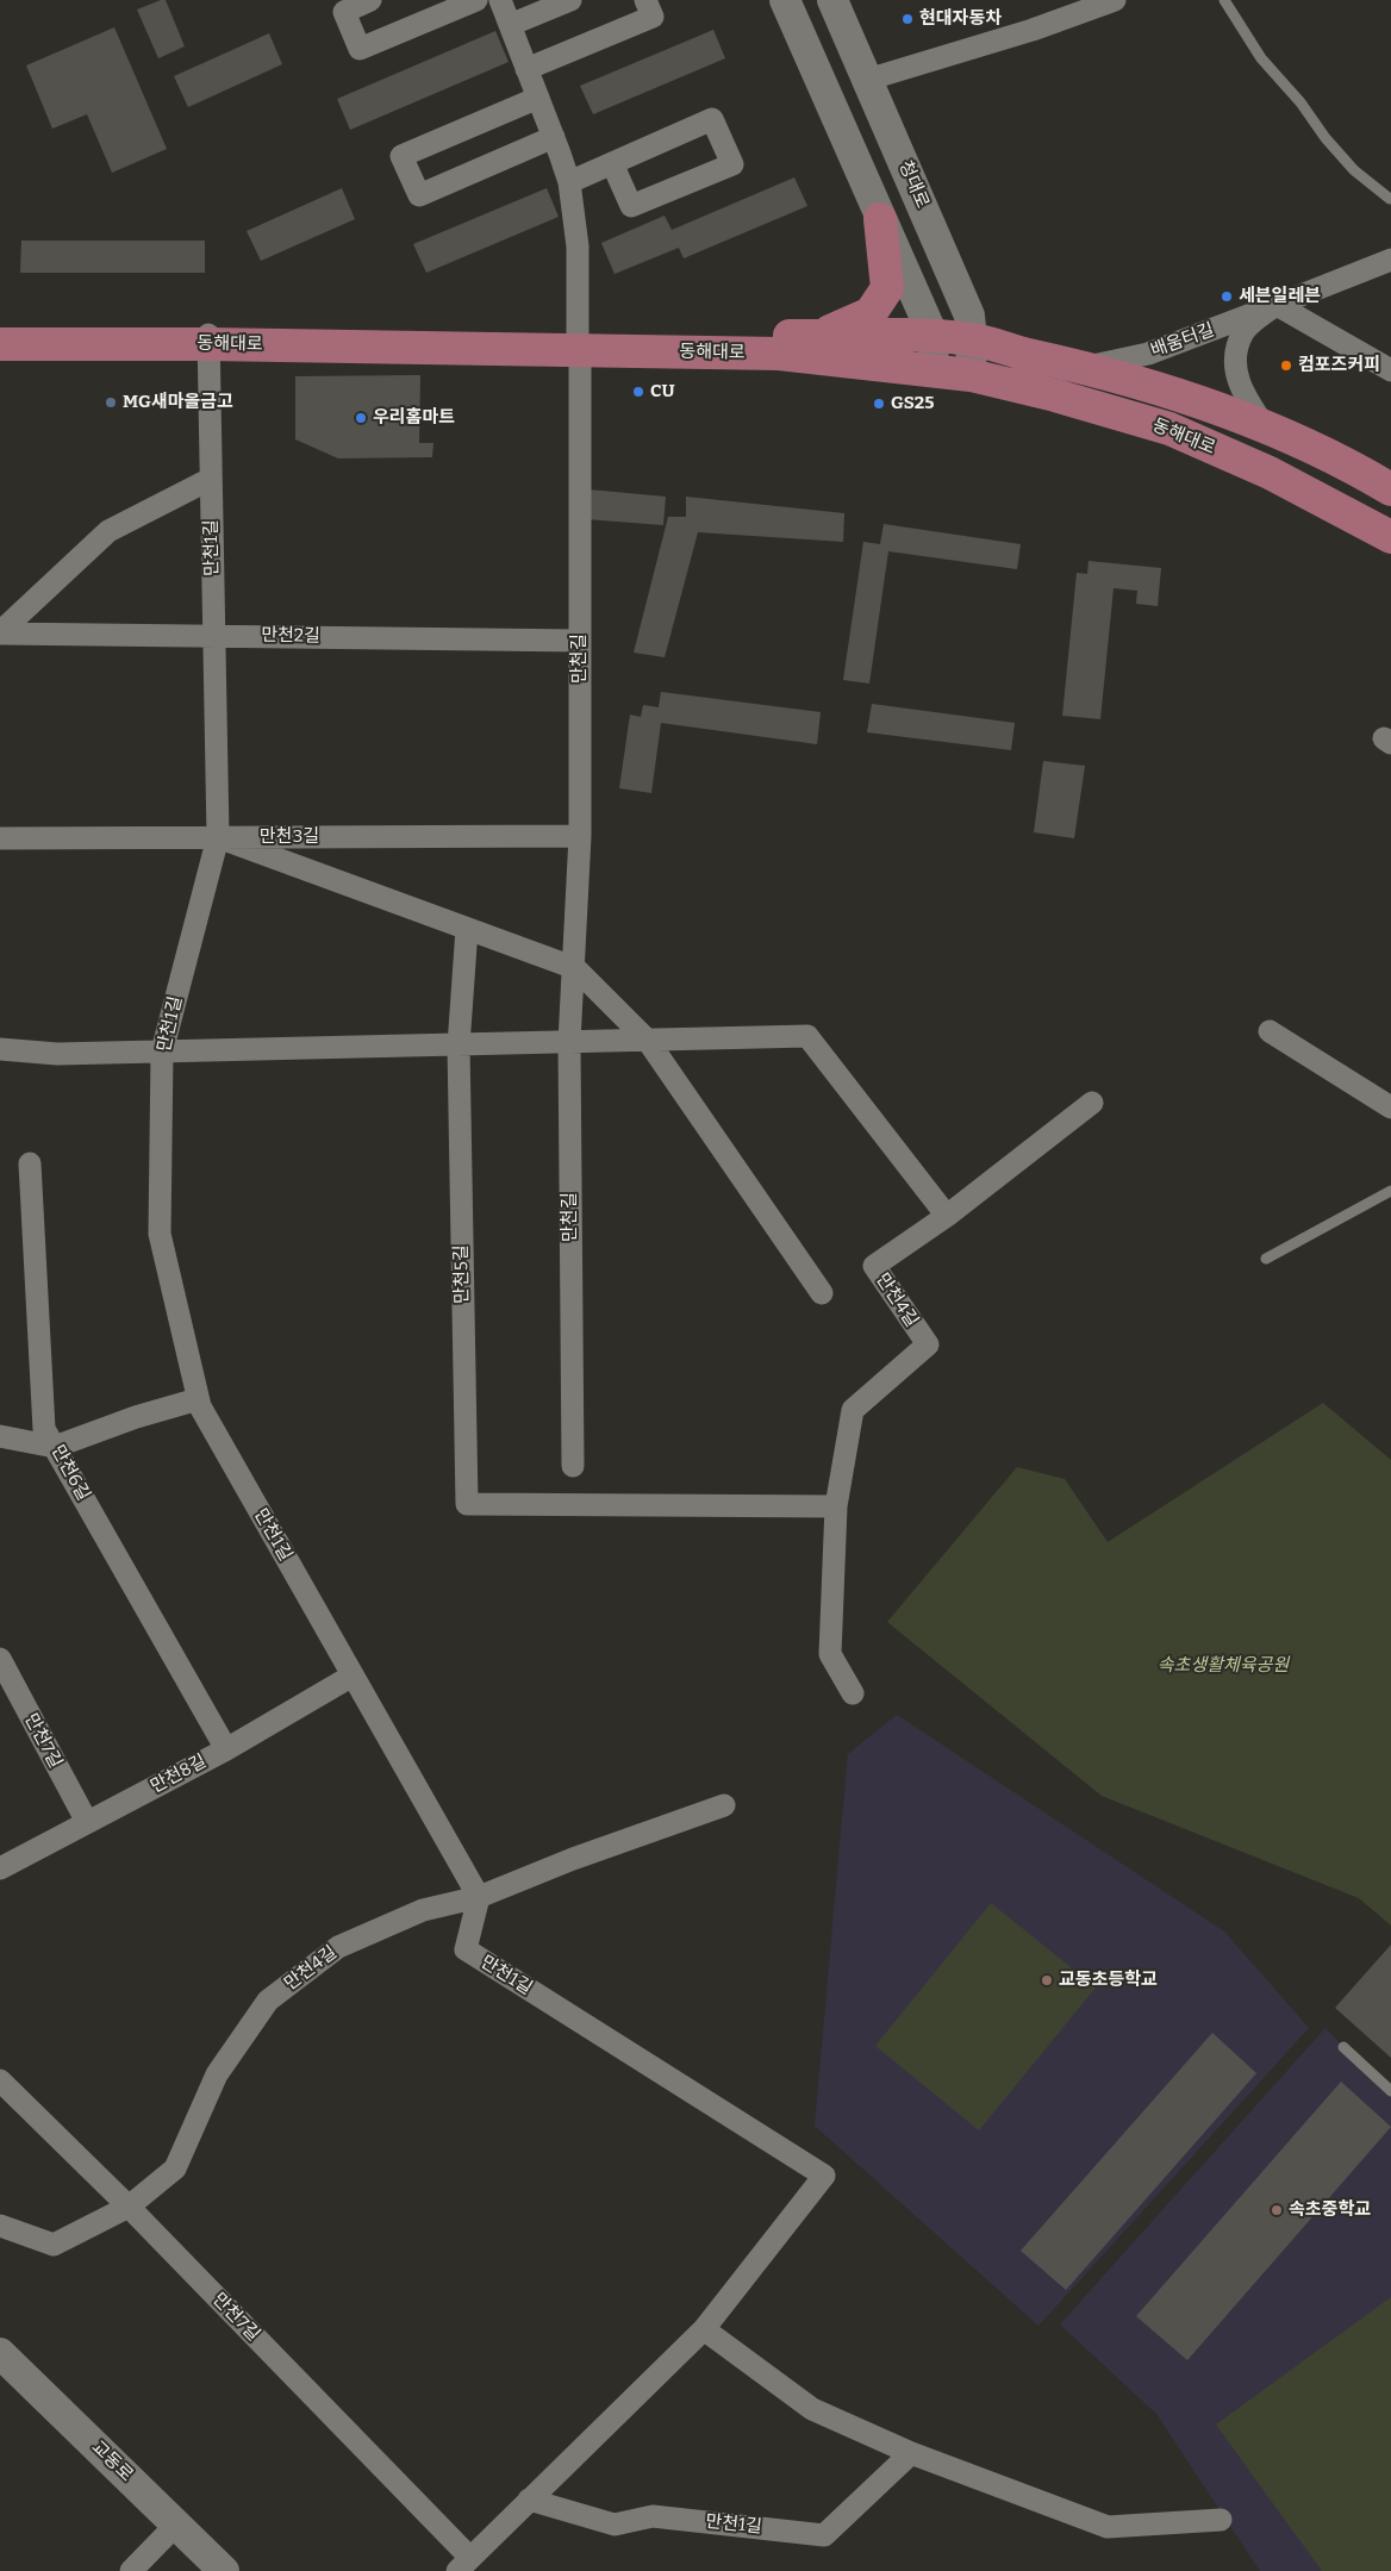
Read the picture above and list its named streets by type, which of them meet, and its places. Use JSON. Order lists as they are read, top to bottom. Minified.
{"streets":{"main road":["동해대로"],"street":["청대로","배움터길","만천1길","만천2길","만천길","만천3길","만천5길","만천4길","만천6길","만천7길","만천8길","교동로"]},"crossings":[["청대로","동해대로"],["배움터길","동해대로"],["동해대로","만천1길"],["동해대로","만천길"],["만천1길","만천2길"],["만천1길","만천3길"],["만천1길","만천4길"],["만천1길","만천7길"],["만천1길","만천8길"],["만천2길","만천길"],["만천길","만천3길"],["만천5길","만천4길"],["만천4길","만천7길"],["만천6길","만천8길"],["만천7길","만천8길"]],"parks":["속초생활체육공원"],"places":["현대자동차","세븐일레븐","컴포즈커피","CU","MG새마을금고","GS25","우리홈마트","교동초등학교","속초중학교"]}
